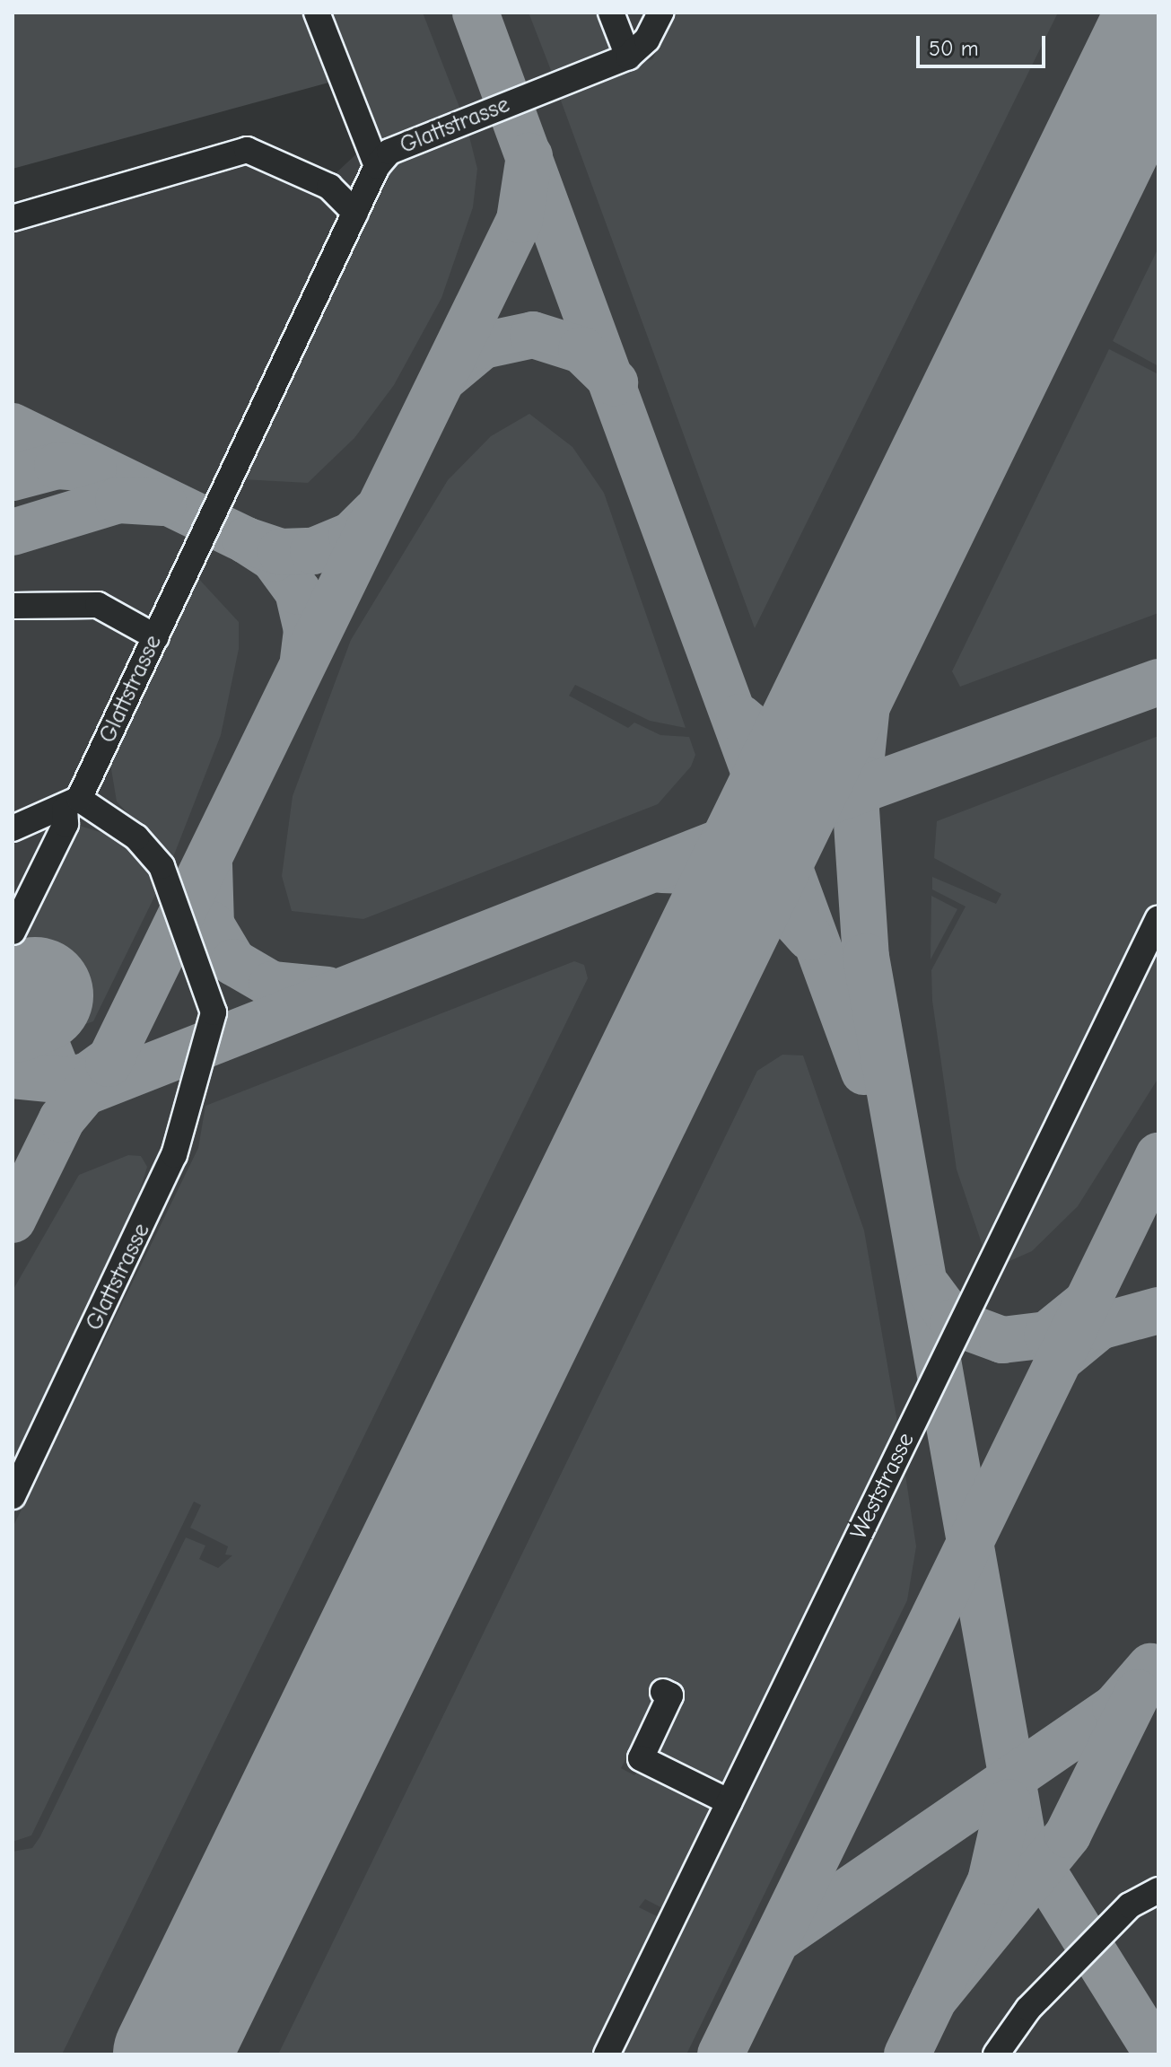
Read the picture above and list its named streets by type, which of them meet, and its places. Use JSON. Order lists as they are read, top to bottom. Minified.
{"streets":{"lane":["Glattstrasse","Weststrasse"]},"scale_bar":"50 m"}
